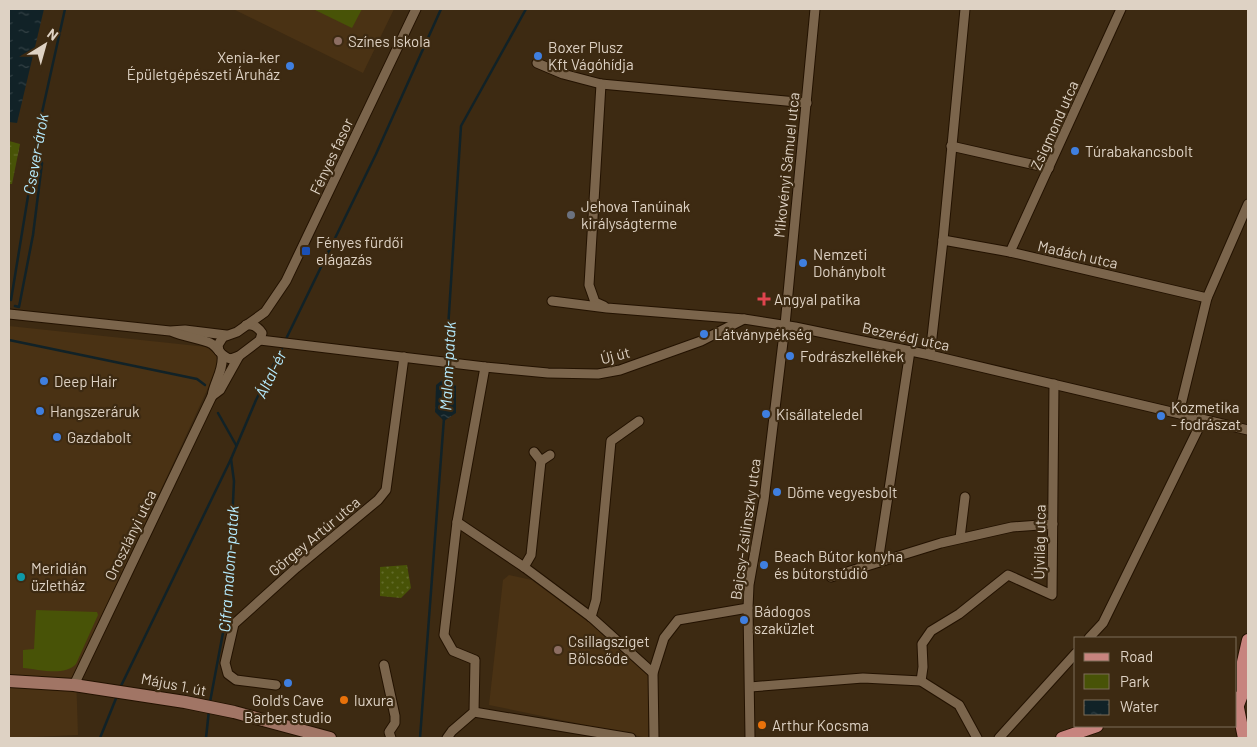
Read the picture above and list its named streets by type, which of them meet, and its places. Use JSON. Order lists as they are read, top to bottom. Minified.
{"streets":{"main road":["Május 1. út"],"street":["Zsigmond utca","Fényes fasor","Mikovényi Sámuel utca","Madách utca","Bezerédj utca","Új út","Bajcsy-Zsilinszky utca","Oroszlányi utca","Görgey Artúr utca","Újvilág utca"]},"crossings":[["Zsigmond utca","Madách utca"],["Fényes fasor","Új út"],["Fényes fasor","Oroszlányi utca"],["Mikovényi Sámuel utca","Bezerédj utca"],["Mikovényi Sámuel utca","Bajcsy-Zsilinszky utca"],["Bezerédj utca","Új út"],["Bezerédj utca","Bajcsy-Zsilinszky utca"],["Bezerédj utca","Újvilág utca"],["Új út","Görgey Artúr utca"],["Oroszlányi utca","Május 1. út"]],"water":["Csever-árok","Malom-patak","Által-ér","Cifra malom-patak"],"places":{"other":["Színes Iskola","Boxer Plusz Kft Vágóhídja","Xenia-ker Épületgépészeti Áruház","Túrabakancsbolt","Jehova Tanúinak királyságterme","Nemzeti Dohánybolt","Látványpékség","Fodrászkellékek","Deep Hair","Hangszeráruk","Kisállateledel","Kozmetika - fodrászat","Gazdabolt","Döme vegyesbolt","Beach Bútor konyha és bútorstúdió","Meridián üzletház","Bádogos szaküzlet","Csillagsziget Bölcsőde","Gold's Cave Barber studio","luxura","Arthur Kocsma"],"transit":["Fényes fürdői elágazás"],"health":["Angyal patika"]},"legend":["Road","Park","Water"],"north":"top right"}
